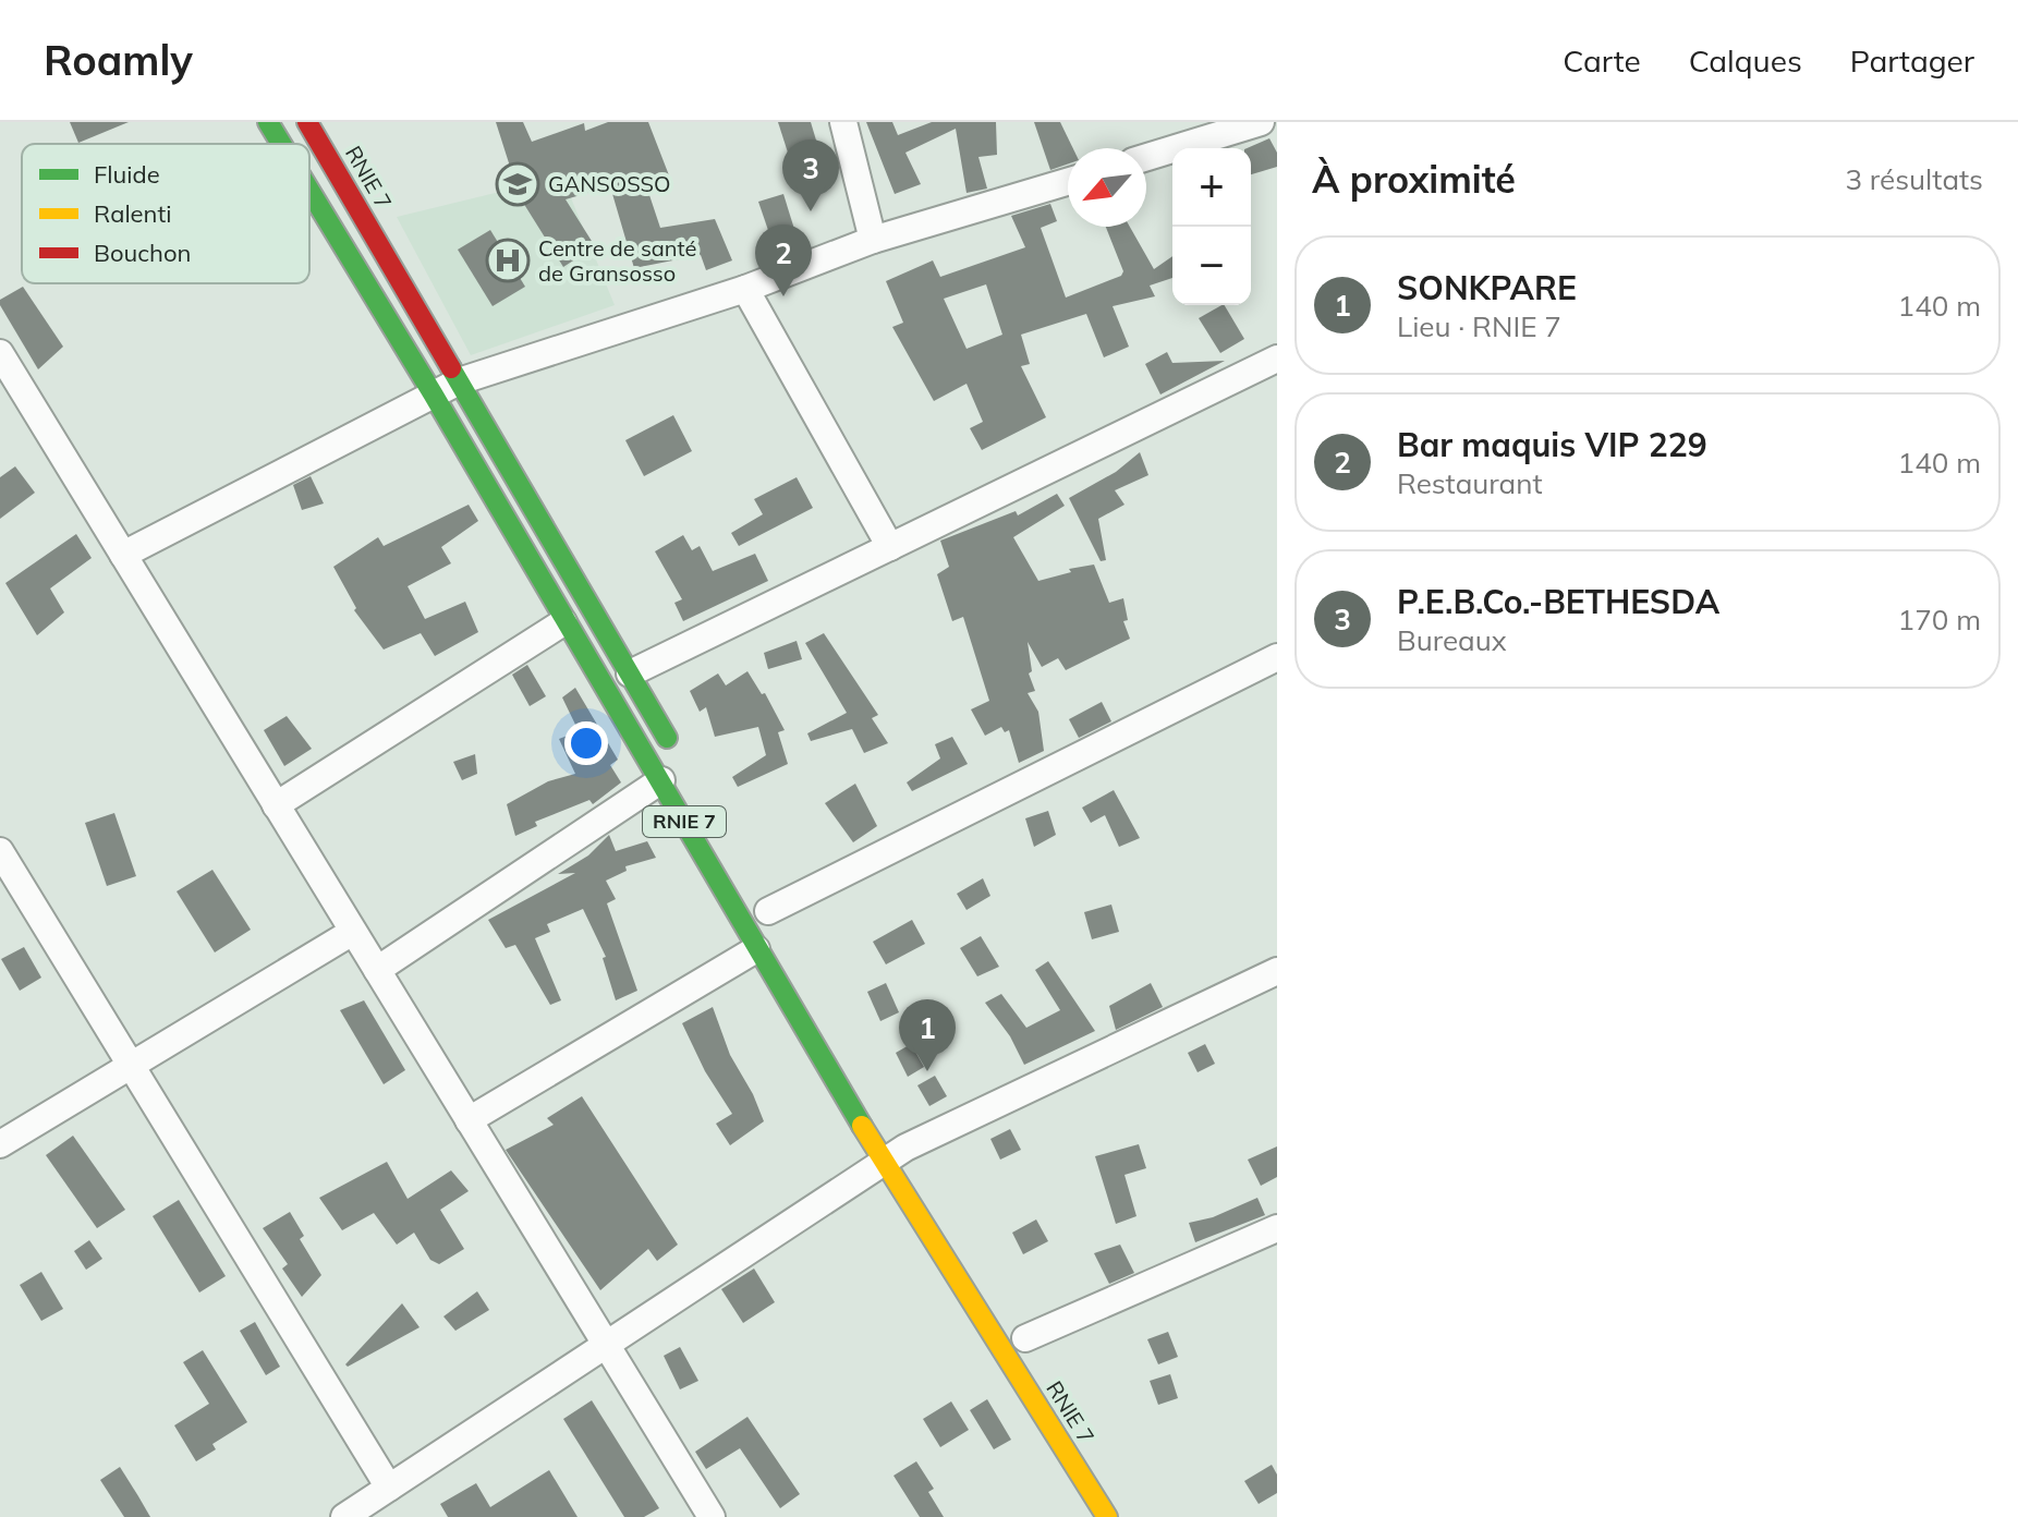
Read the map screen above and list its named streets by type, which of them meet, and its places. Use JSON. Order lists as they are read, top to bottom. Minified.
{"streets":{"main road":["RNIE 7"]},"places":{"school or university":["GANSOSSO"],"hospital":["Centre de santé de Gransosso"]},"legend":["Fluide","Ralenti","Bouchon"],"north":"bottom left","page":{"header":"Roamly","nav":["Carte","Calques","Partager"],"heading":["À proximité","3 résultats"],"pins":["3","2","1"],"map_buttons":["+","−"],"list":[{"mark":"1","name":"SONKPARE","note":"Lieu · RNIE 7","value":"140 m"},{"mark":"2","name":"Bar maquis VIP 229","note":"Restaurant","value":"140 m"},{"mark":"3","name":"P.E.B.Co.-BETHESDA","note":"Bureaux","value":"170 m"}]}}
